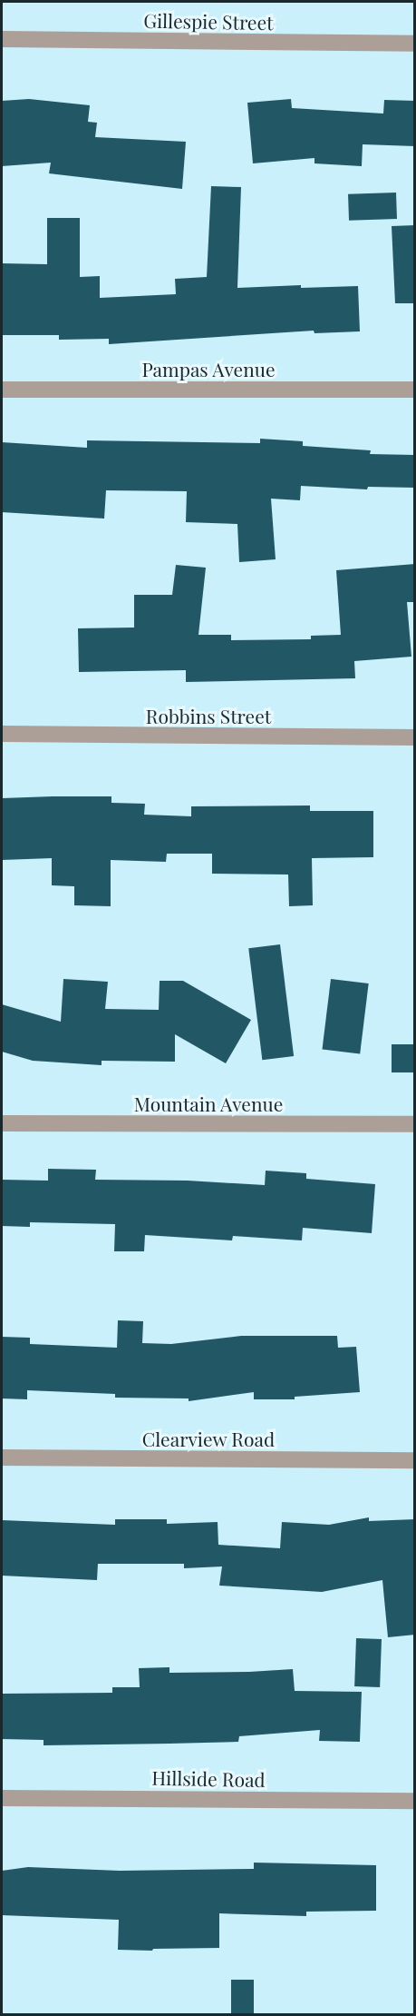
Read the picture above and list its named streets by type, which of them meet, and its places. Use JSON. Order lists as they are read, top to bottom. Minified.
{"streets":{"street":["Gillespie Street","Pampas Avenue","Robbins Street","Mountain Avenue","Clearview Road","Hillside Road"]}}
